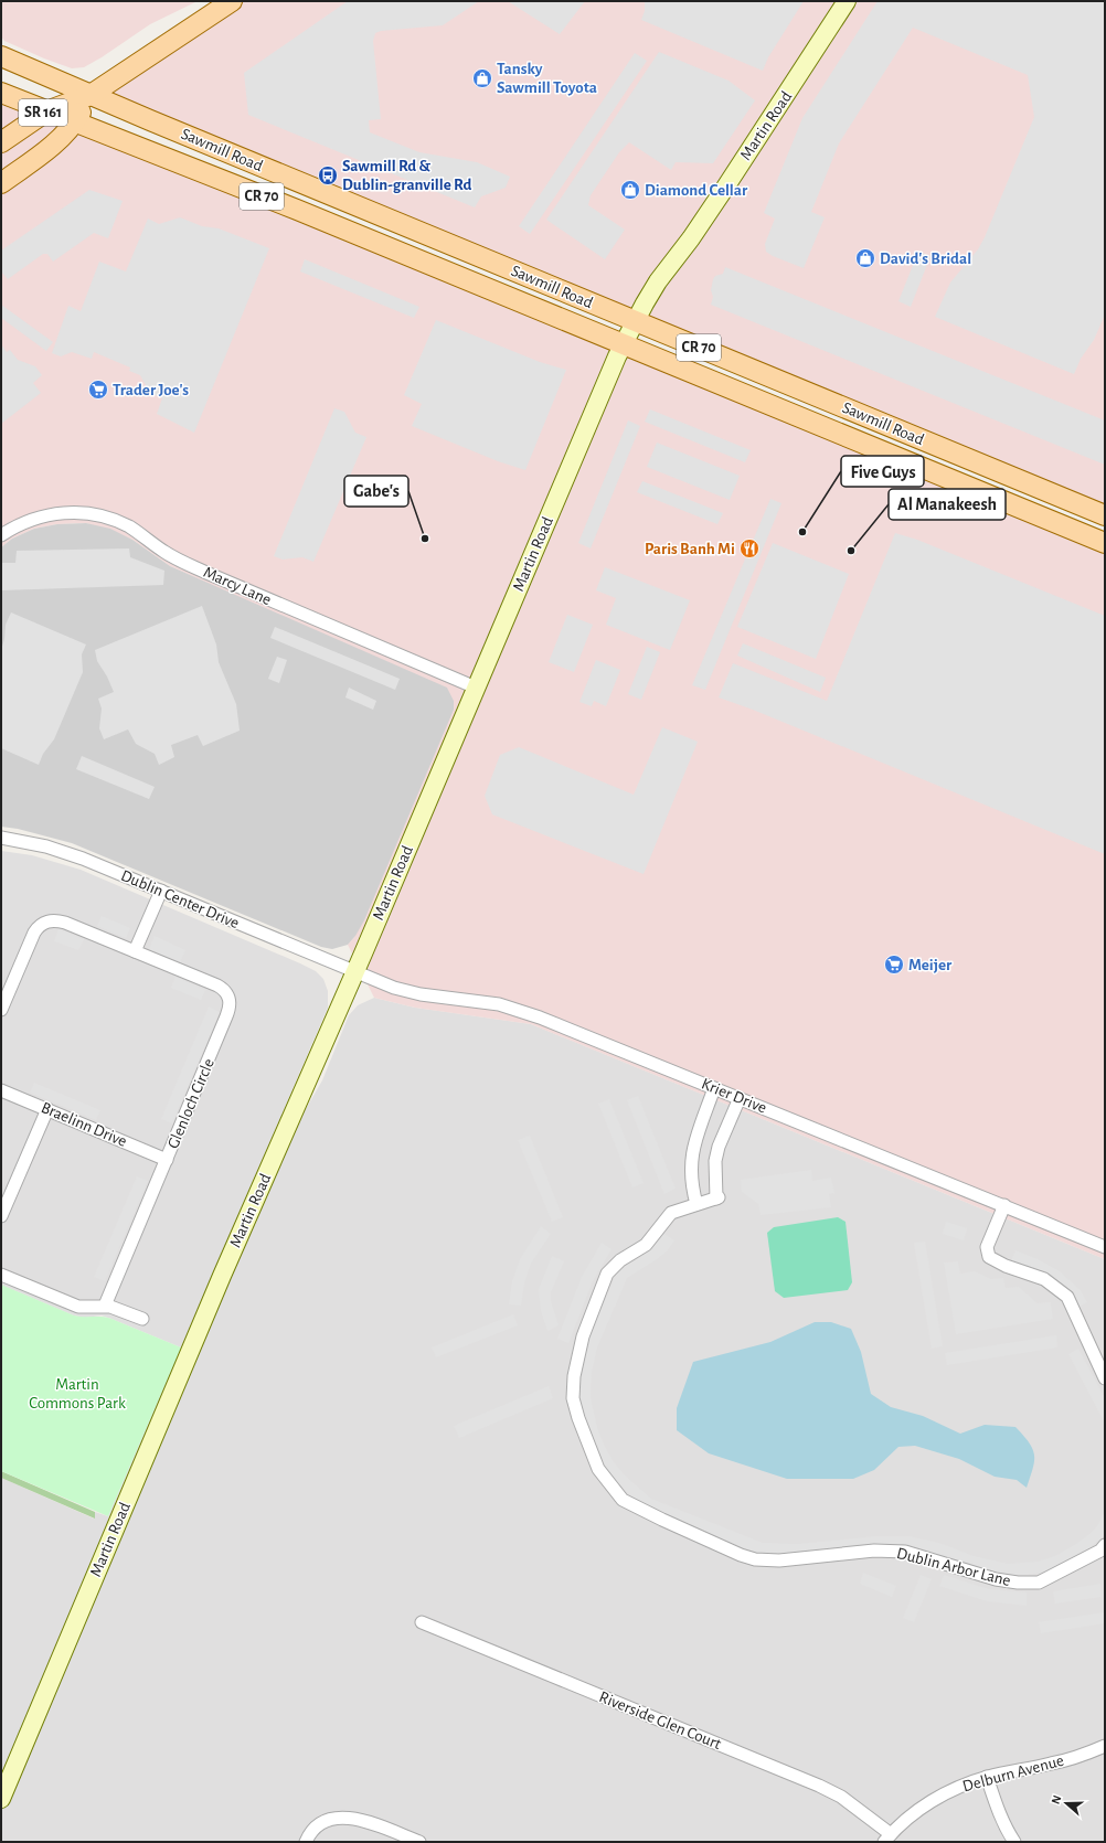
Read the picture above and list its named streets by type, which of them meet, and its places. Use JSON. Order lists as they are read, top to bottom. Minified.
{"streets":{"main road":["SR 161","Sawmill Road","CR 70"],"street":["Martin Road","Marcy Lane","Dublin Center Drive","Krier Drive","Glenloch Circle","Braelinn Drive","Dublin Arbor Lane","Riverside Glen Court","Delburn Avenue"]},"crossings":[["SR 161","Sawmill Road"],["Martin Road","Sawmill Road"],["Martin Road","Marcy Lane"],["Martin Road","Dublin Center Drive"],["Martin Road","Krier Drive"],["Dublin Center Drive","Krier Drive"],["Krier Drive","Dublin Arbor Lane"],["Glenloch Circle","Braelinn Drive"],["Riverside Glen Court","Delburn Avenue"]],"parks":["Martin Commons Park"],"places":{"shop":["Tansky Sawmill Toyota","Diamond Cellar","David's Bridal"],"bus stop":["Sawmill Rd & Dublin-granville Rd"],"supermarket":["Trader Joe's","Meijer"],"other":["Five Guys","Gabe's","Al Manakeesh"],"restaurant":["Paris Banh Mi"]},"north":"left"}
